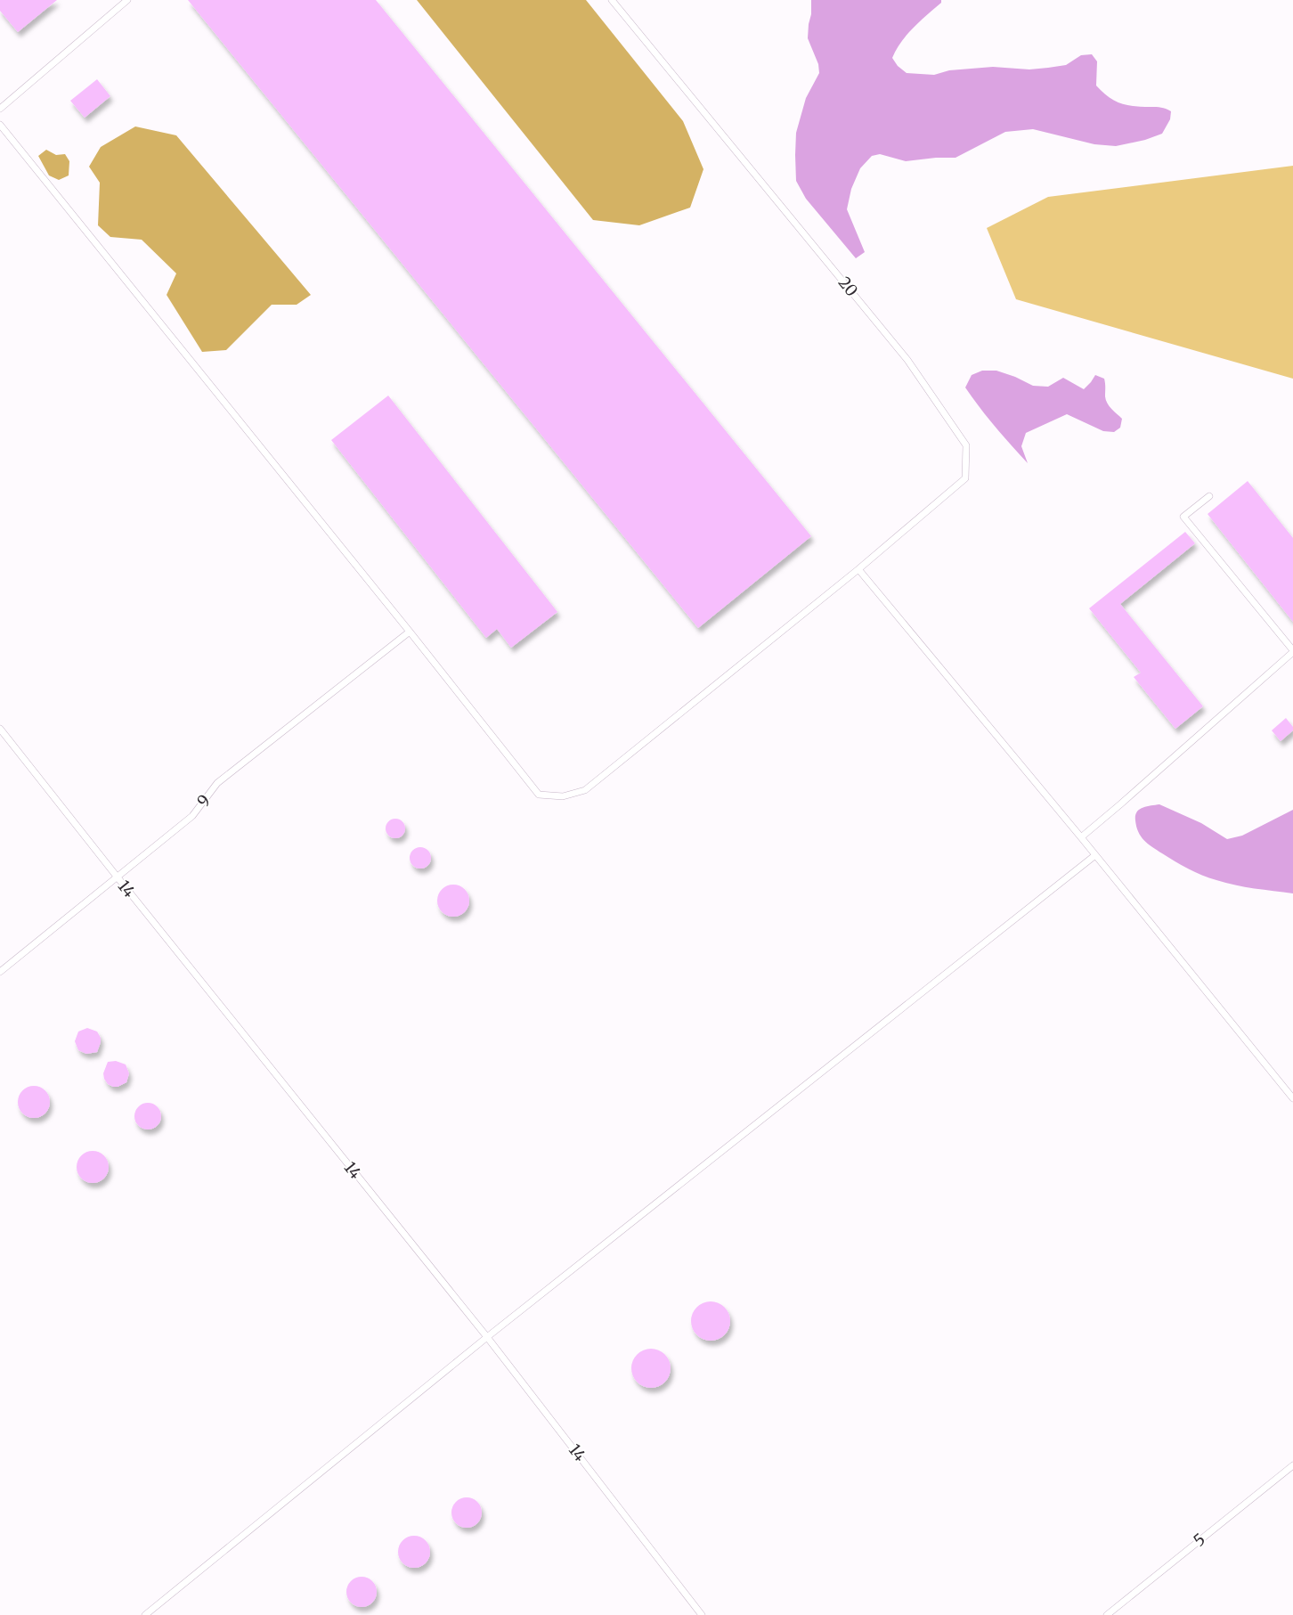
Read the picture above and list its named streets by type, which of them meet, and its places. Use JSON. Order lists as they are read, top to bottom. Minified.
{"streets":{"lane":["20","9","14","5"]},"crossings":[["20","9"],["9","14"]]}
